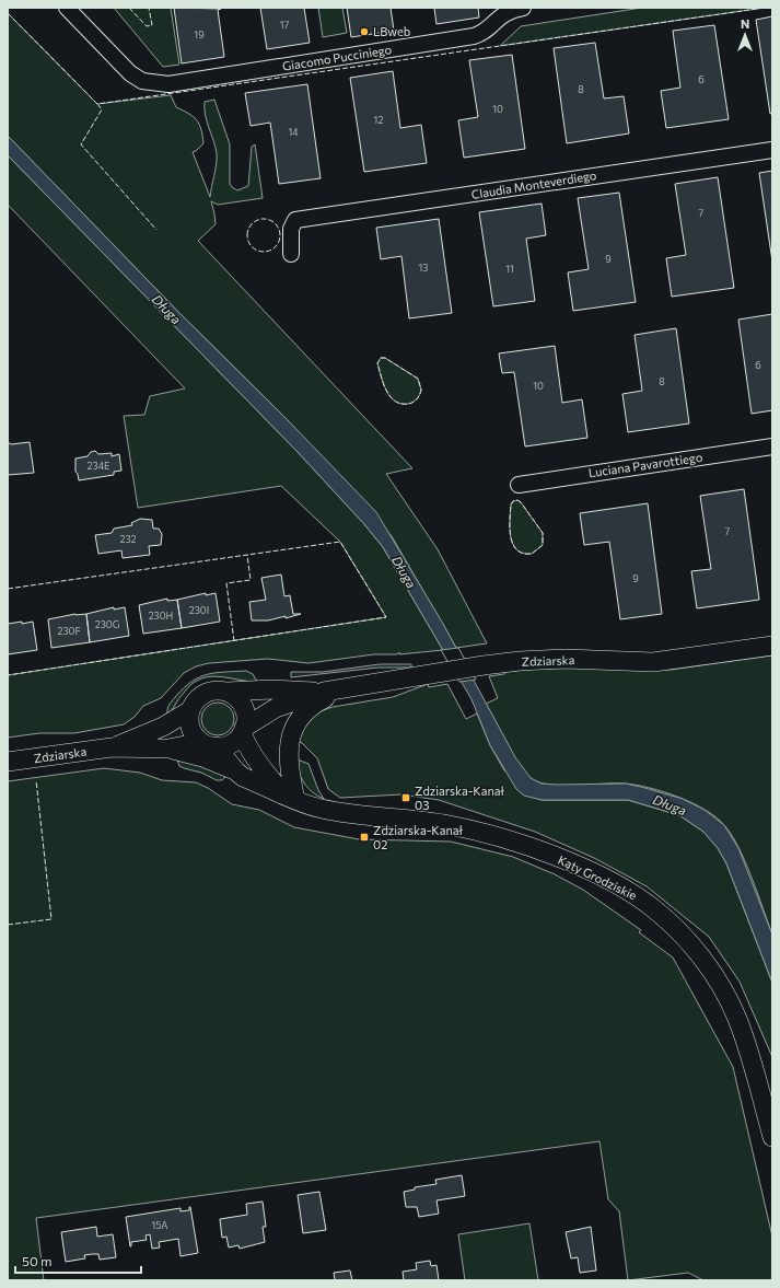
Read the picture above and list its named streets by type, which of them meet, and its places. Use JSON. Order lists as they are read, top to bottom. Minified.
{"streets":{"street":["Giacomo Pucciniego","Claudia Monteverdiego","Luciana Pavarottiego","Zdziarska","Kąty Grodziskie"]},"crossings":[["Zdziarska","Kąty Grodziskie"]],"water":["Długa"],"places":{"other":["LBweb"],"transit":["Zdziarska-Kanał 03","Zdziarska-Kanał 02"]},"house_numbers":["17","19","6","8","10","12","14","7","9","13","11","6","8","10","234E","7","232","9","230I","230H","230G","230F","15A"],"scale_bar":"50 m","north":"top"}
